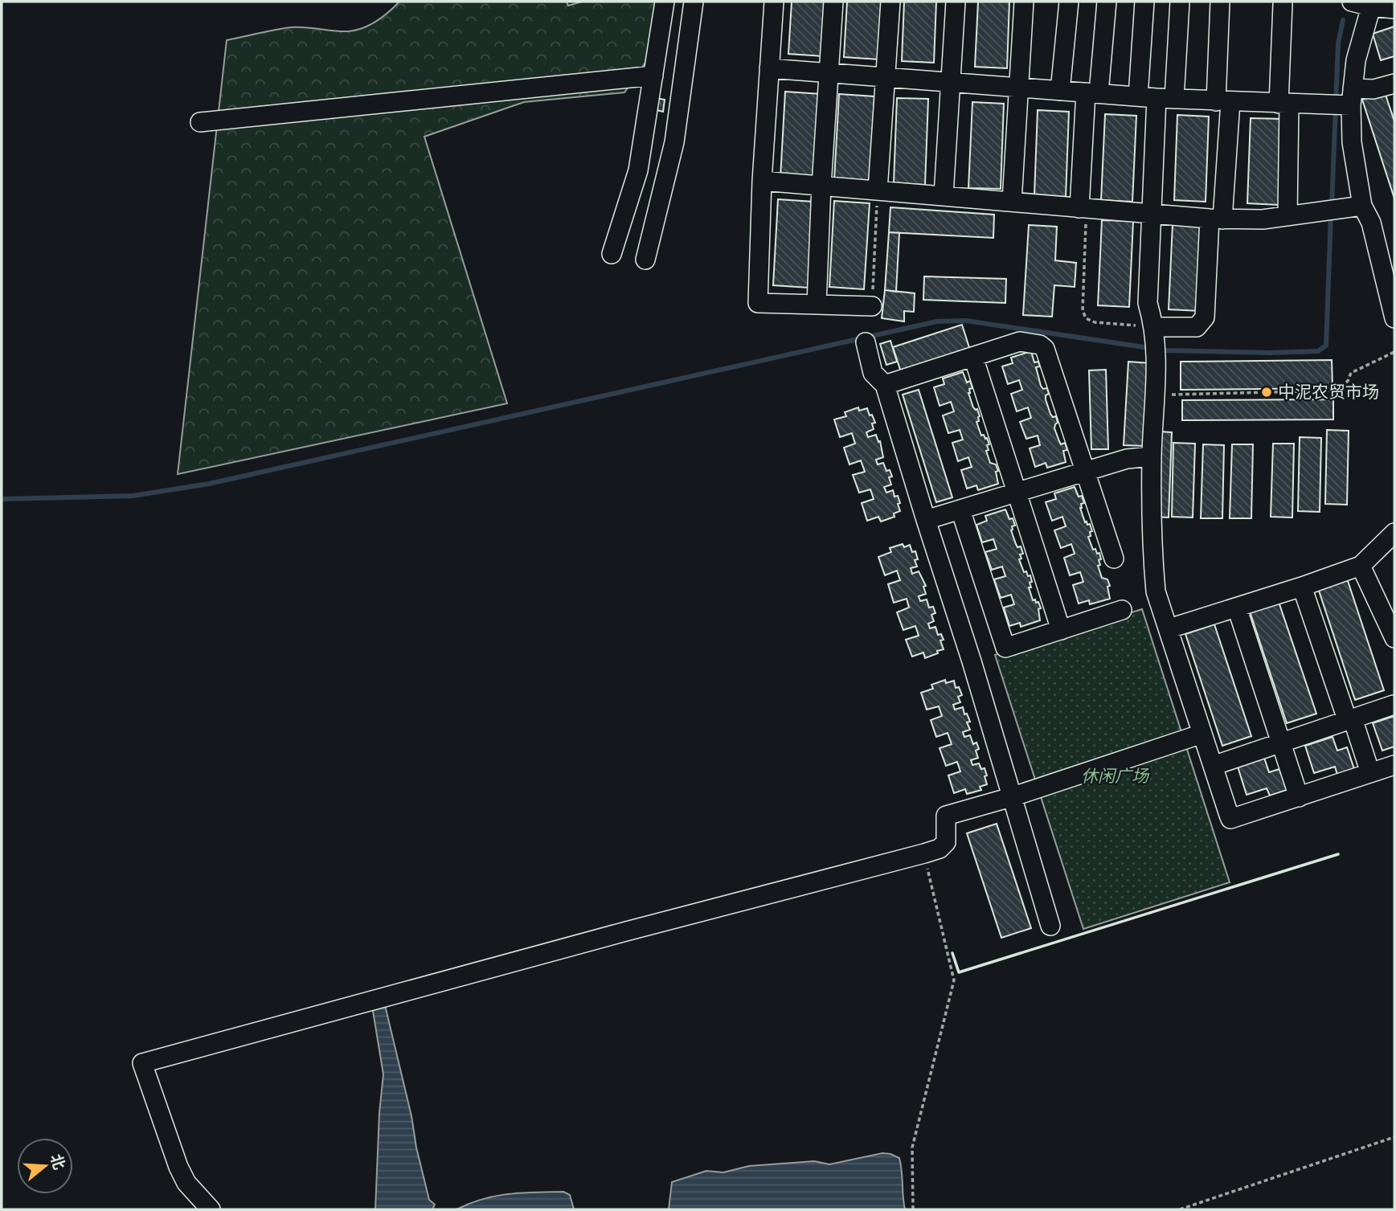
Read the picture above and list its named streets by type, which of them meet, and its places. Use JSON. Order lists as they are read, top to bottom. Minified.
{"parks":["休闲广场"],"places":["中泥农贸市场"],"north":"right"}
